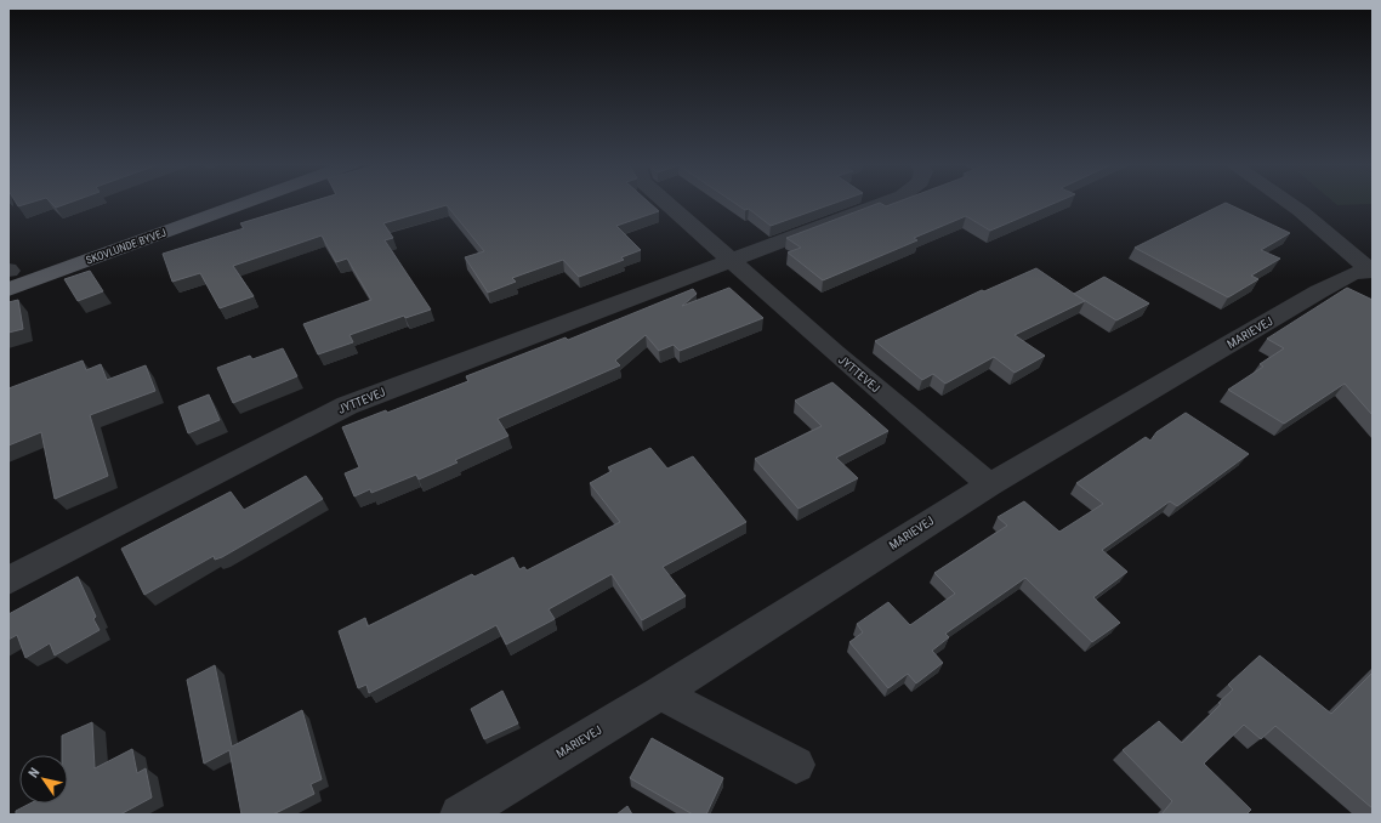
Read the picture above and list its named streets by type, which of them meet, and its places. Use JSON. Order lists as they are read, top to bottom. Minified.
{"streets":{"main road":["SKOVLUNDE BYVEJ"],"street":["MARIEVEJ","JYTTEVEJ"]},"crossings":[["MARIEVEJ","JYTTEVEJ"]],"north":"top left"}
